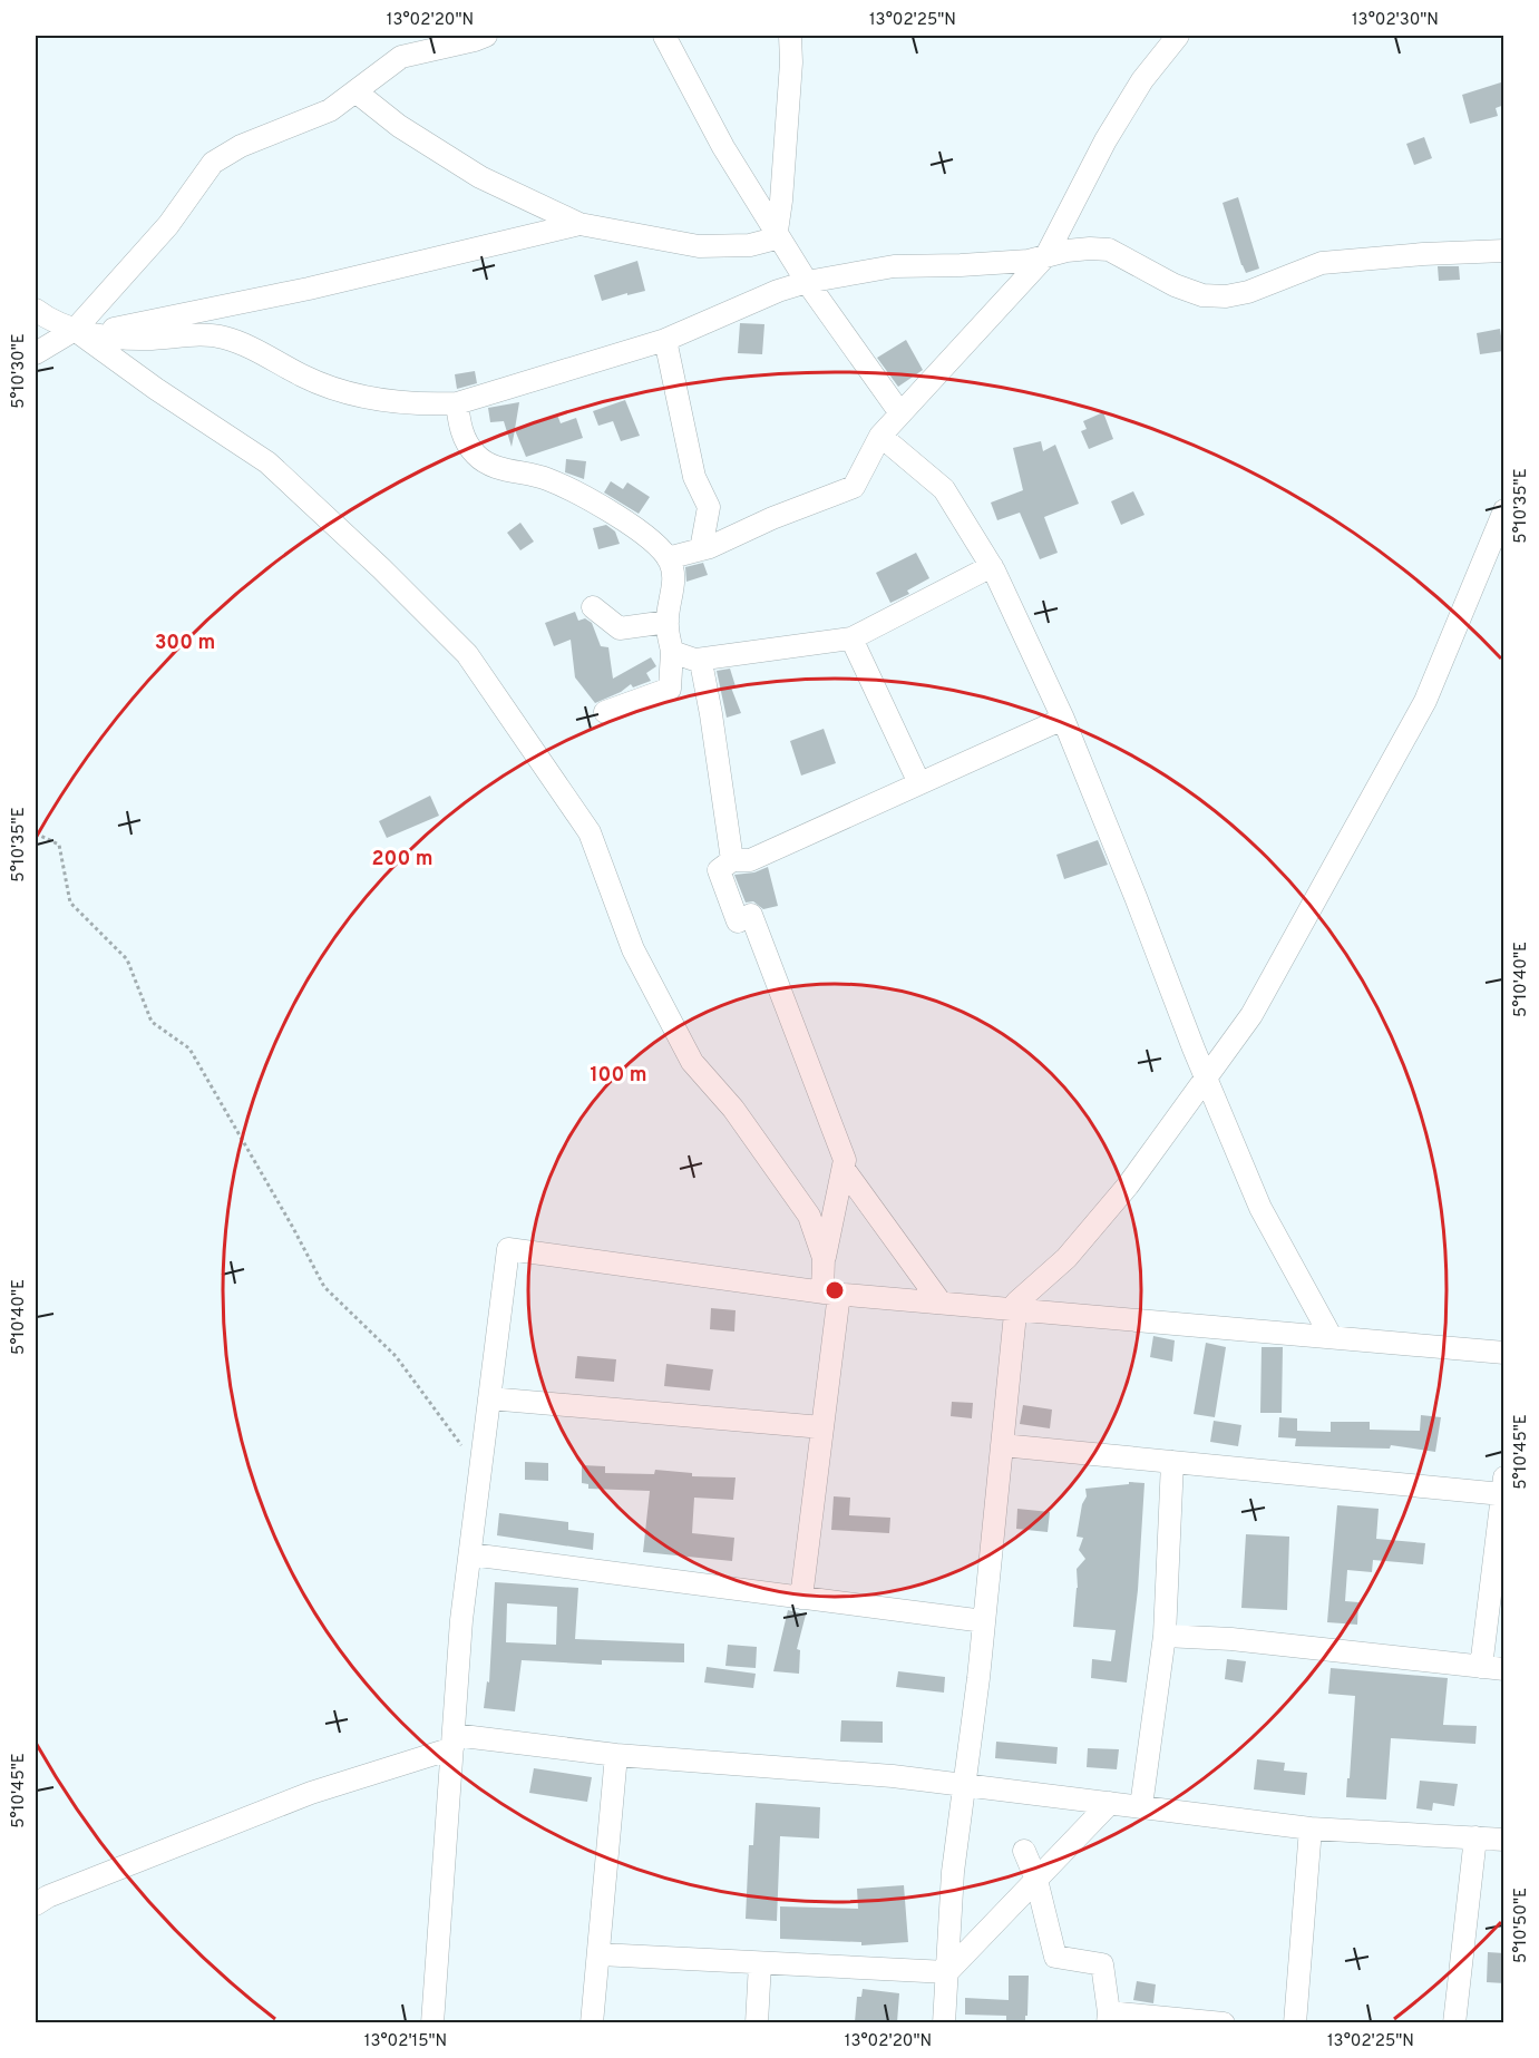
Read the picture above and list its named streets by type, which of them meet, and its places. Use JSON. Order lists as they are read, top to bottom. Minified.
{"coordinates":["13°02'20\"N","13°02'25\"N","13°02'30\"N","5°10'30\"E","5°10'35\"E","5°10'40\"E","5°10'45\"E","5°10'50\"E","13°02'15\"N"],"rings":["300 m","200 m","100 m"]}
